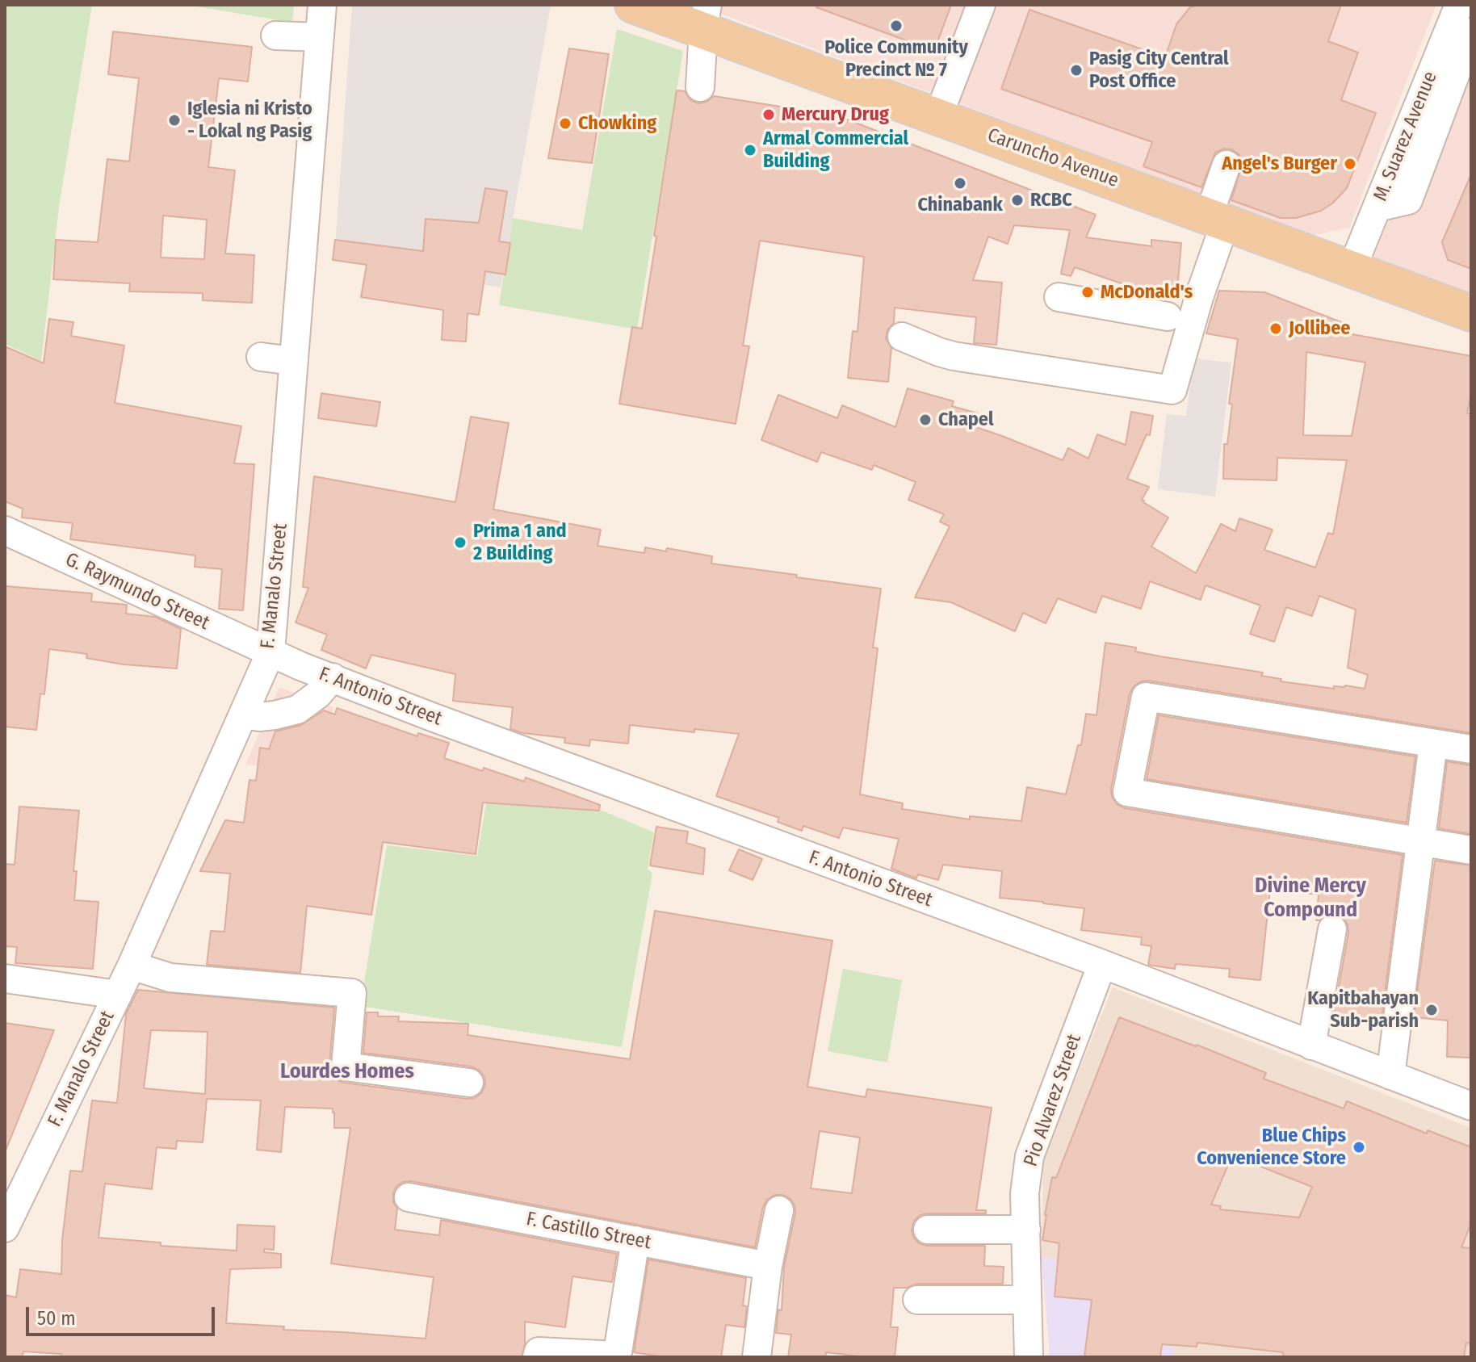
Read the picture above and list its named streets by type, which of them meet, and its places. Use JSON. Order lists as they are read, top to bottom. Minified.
{"streets":{"main road":["Caruncho Avenue"],"street":["M. Suarez Avenue","F. Manalo Street","G. Raymundo Street","F. Antonio Street","Pio Alvarez Street","F. Castillo Street"]},"crossings":[["M. Suarez Avenue","Caruncho Avenue"],["F. Manalo Street","G. Raymundo Street"],["F. Manalo Street","F. Antonio Street"],["G. Raymundo Street","F. Antonio Street"],["F. Antonio Street","Pio Alvarez Street"]],"districts":["Divine Mercy Compound","Lourdes Homes"],"places":["Police Community Precinct № 7","Pasig City Central Post Office","Mercury Drug","Iglesia ni Kristo - Lokal ng Pasig","Chowking","Armal Commercial Building","Angel's Burger","Chinabank","RCBC","McDonald's","Jollibee","Chapel","Prima 1 and 2 Building","Kapitbahayan Sub-parish","Blue Chips Convenience Store"],"scale_bar":"50 m"}
